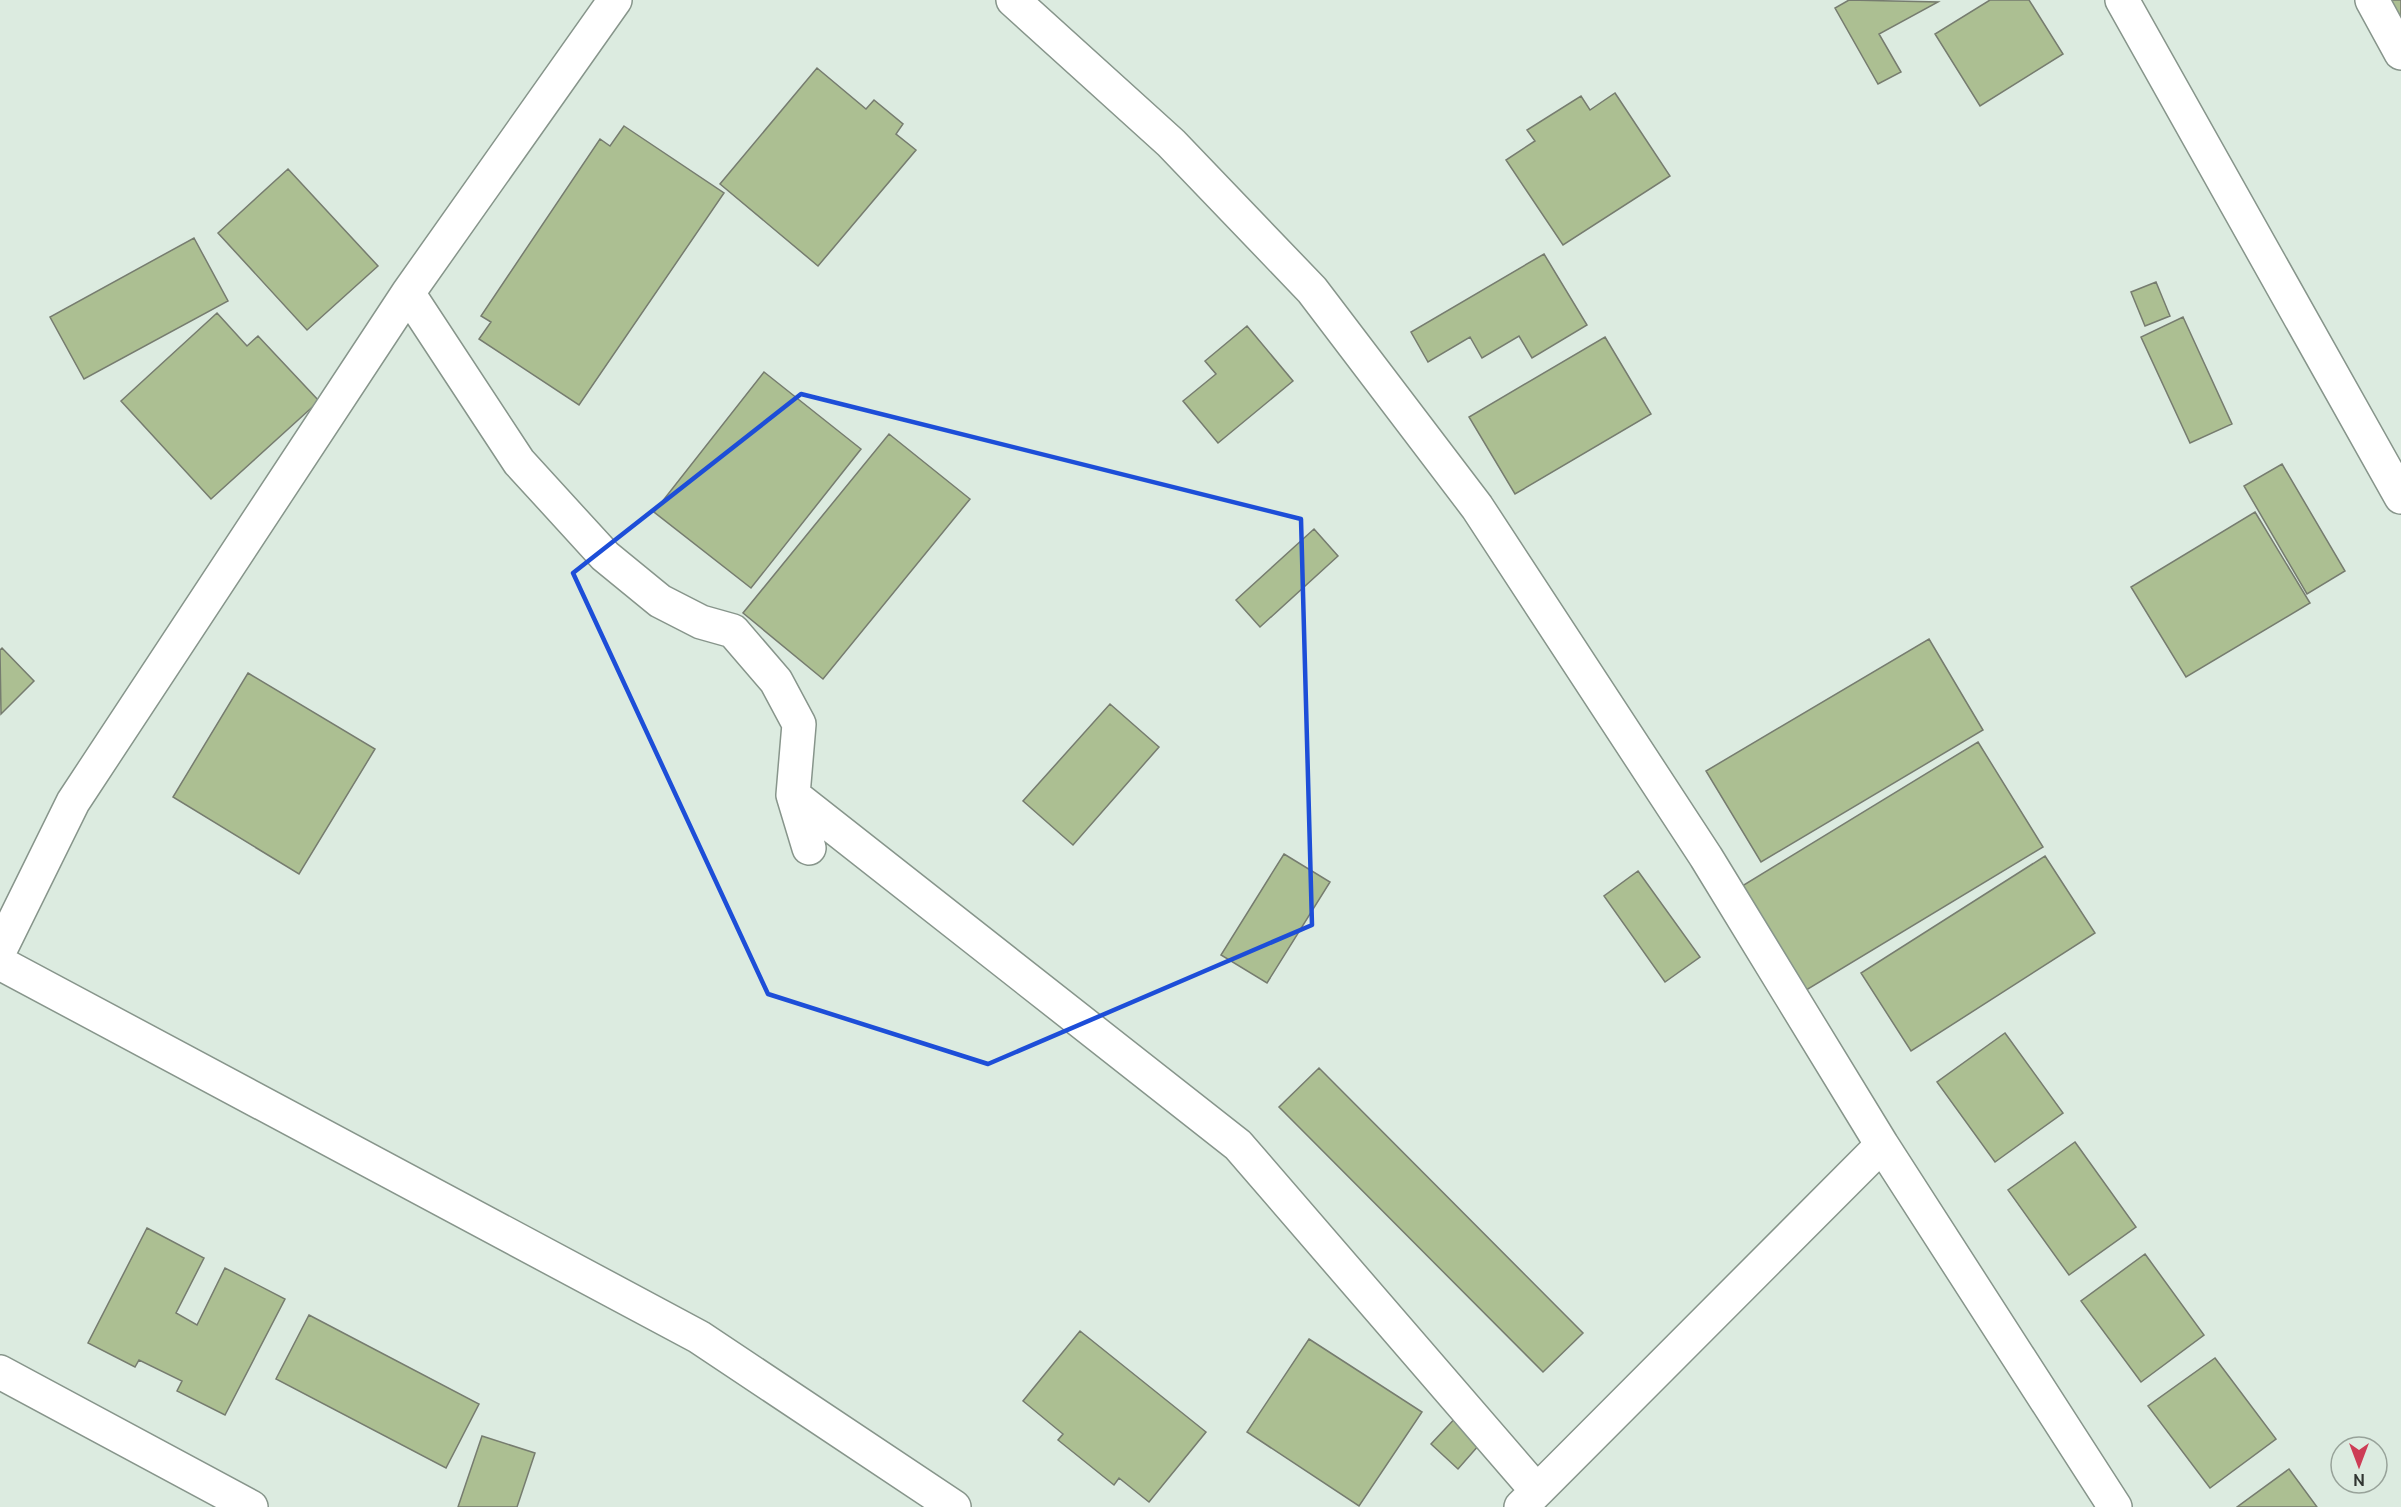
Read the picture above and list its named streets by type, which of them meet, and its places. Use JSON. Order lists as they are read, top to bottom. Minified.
{"north":"bottom"}
